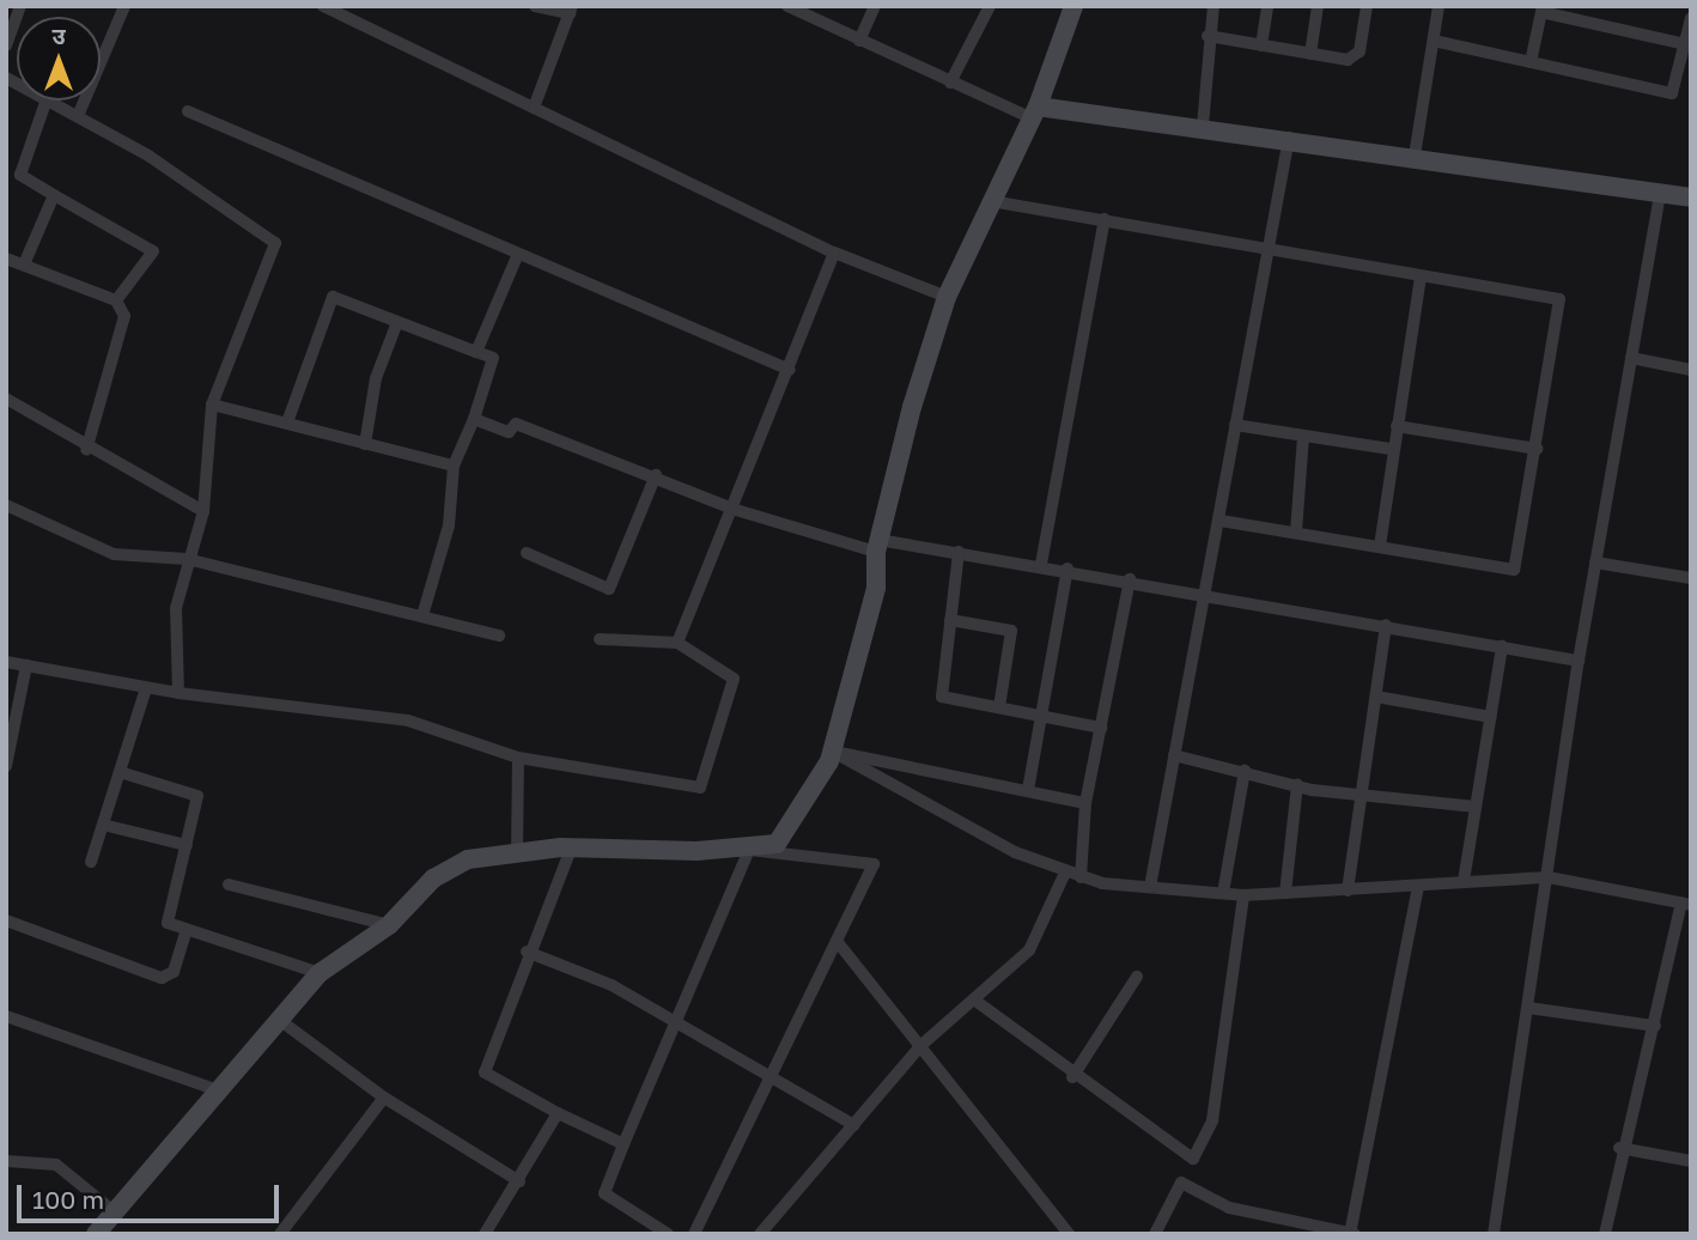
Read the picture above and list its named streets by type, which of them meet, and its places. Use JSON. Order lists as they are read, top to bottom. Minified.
{"scale_bar":"100 m","north":"top"}
